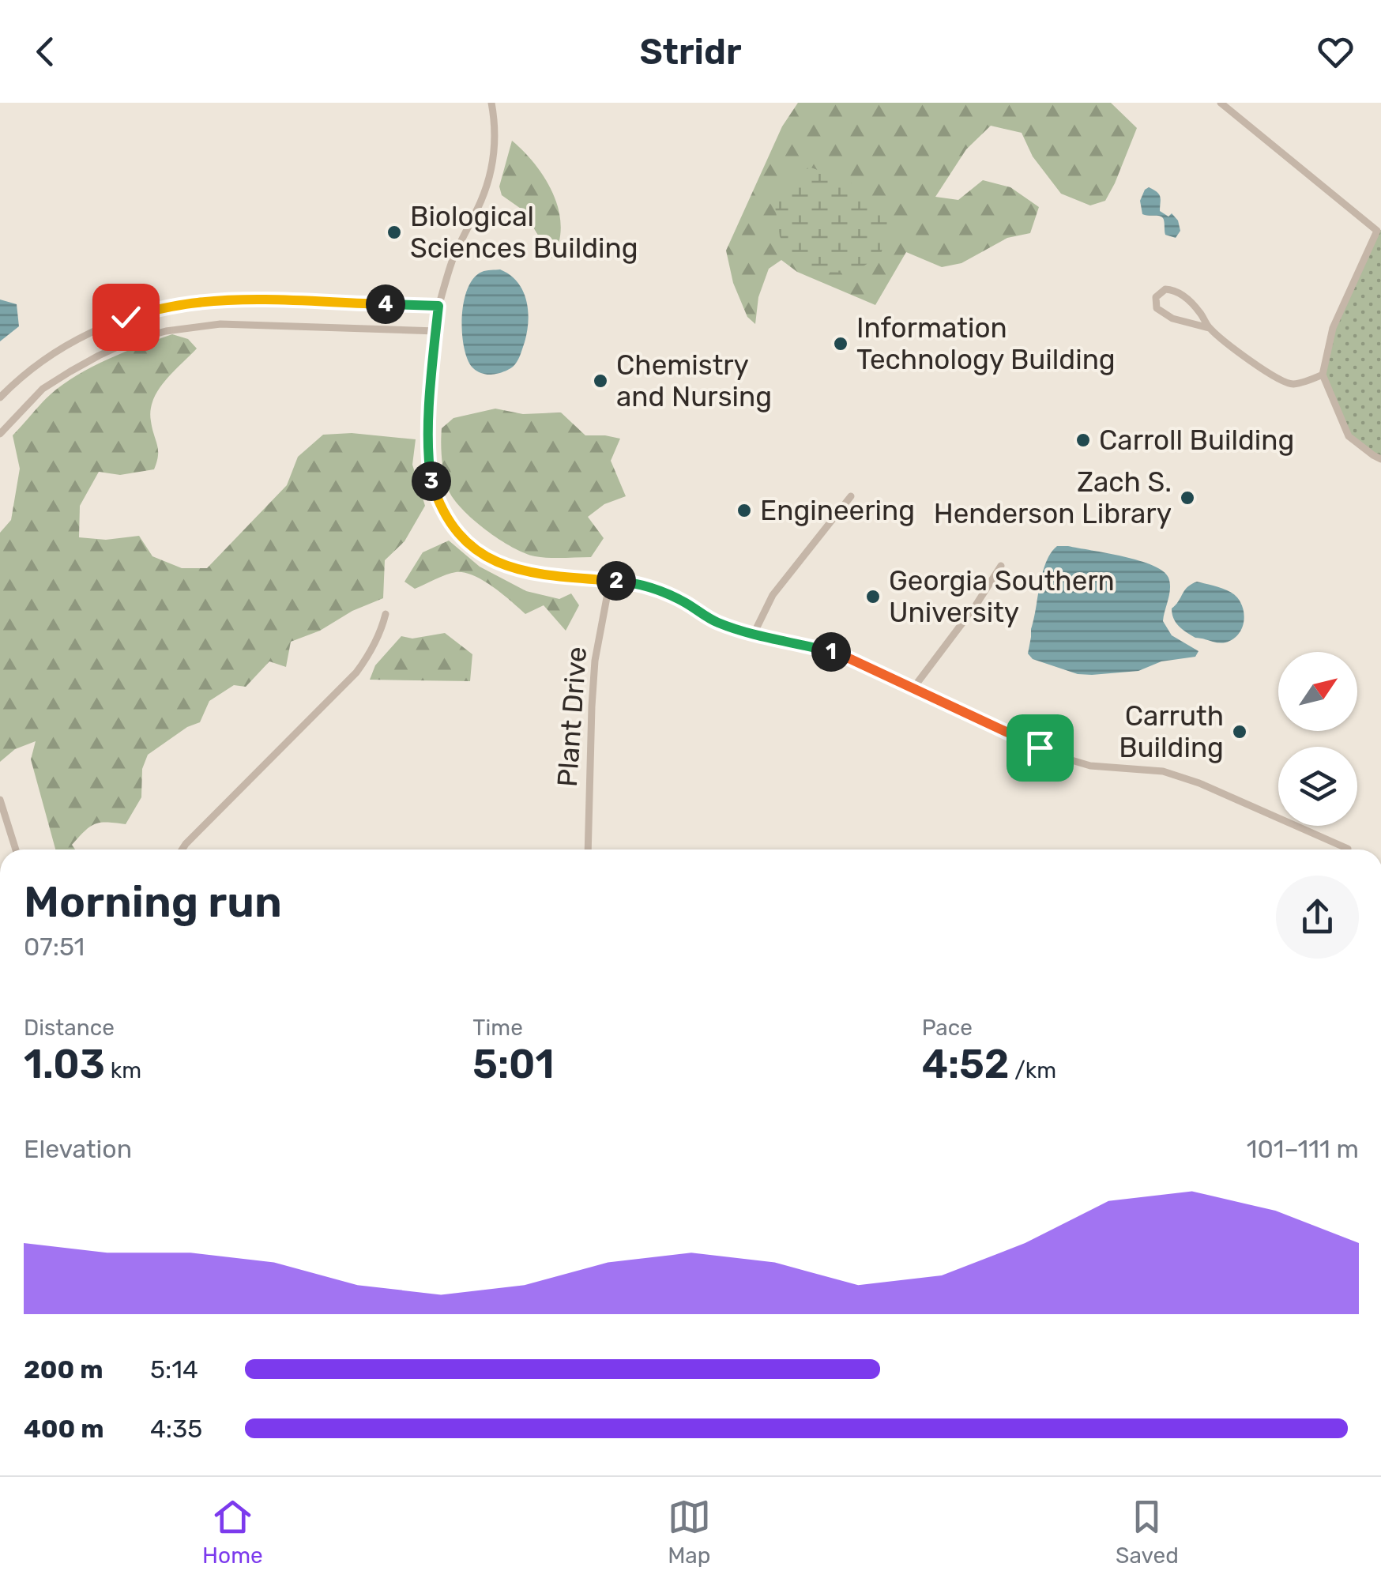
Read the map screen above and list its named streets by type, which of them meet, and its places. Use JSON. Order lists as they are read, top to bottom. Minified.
{"streets":{"street":["Plant Drive"]},"places":["Biological Sciences Building","Information Technology Building","Chemistry and Nursing","Carroll Building","Zach S. Henderson Library","Engineering","Georgia Southern University","Carruth Building"],"north":"top right","page":{"header":"Stridr","pins":["4","3","2","1"],"heading":["Morning run","07:51"],"stats":[["Distance","1.03 km"],["Time","5:01"],["Pace","4:52 /km"]],"chart":["Elevation","101–111 m"],"list":[{"name":"200 m","note":"5:14"},{"name":"400 m","note":"4:35"}],"tabs":["Home","Map","Saved"]}}
